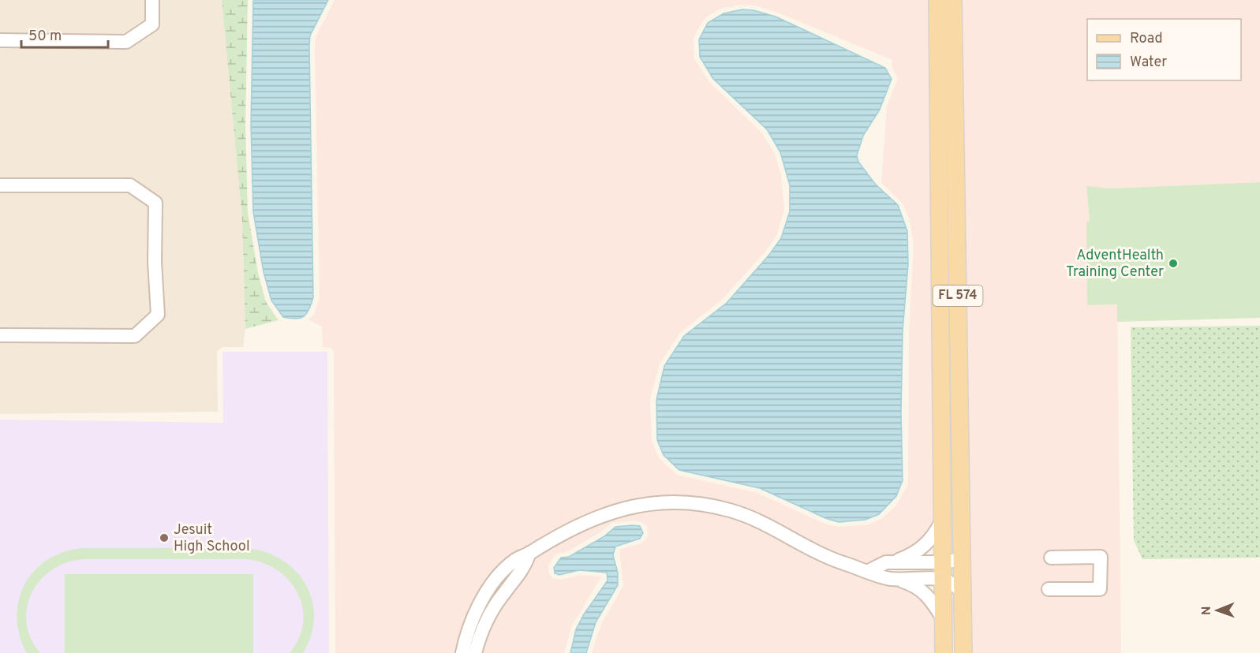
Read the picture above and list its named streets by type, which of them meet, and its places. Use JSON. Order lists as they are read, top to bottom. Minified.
{"streets":{"main road":["FL 574"]},"places":["AdventHealth Training Center","Jesuit High School"],"legend":["Road","Water"],"scale_bar":"50 m","north":"left"}
